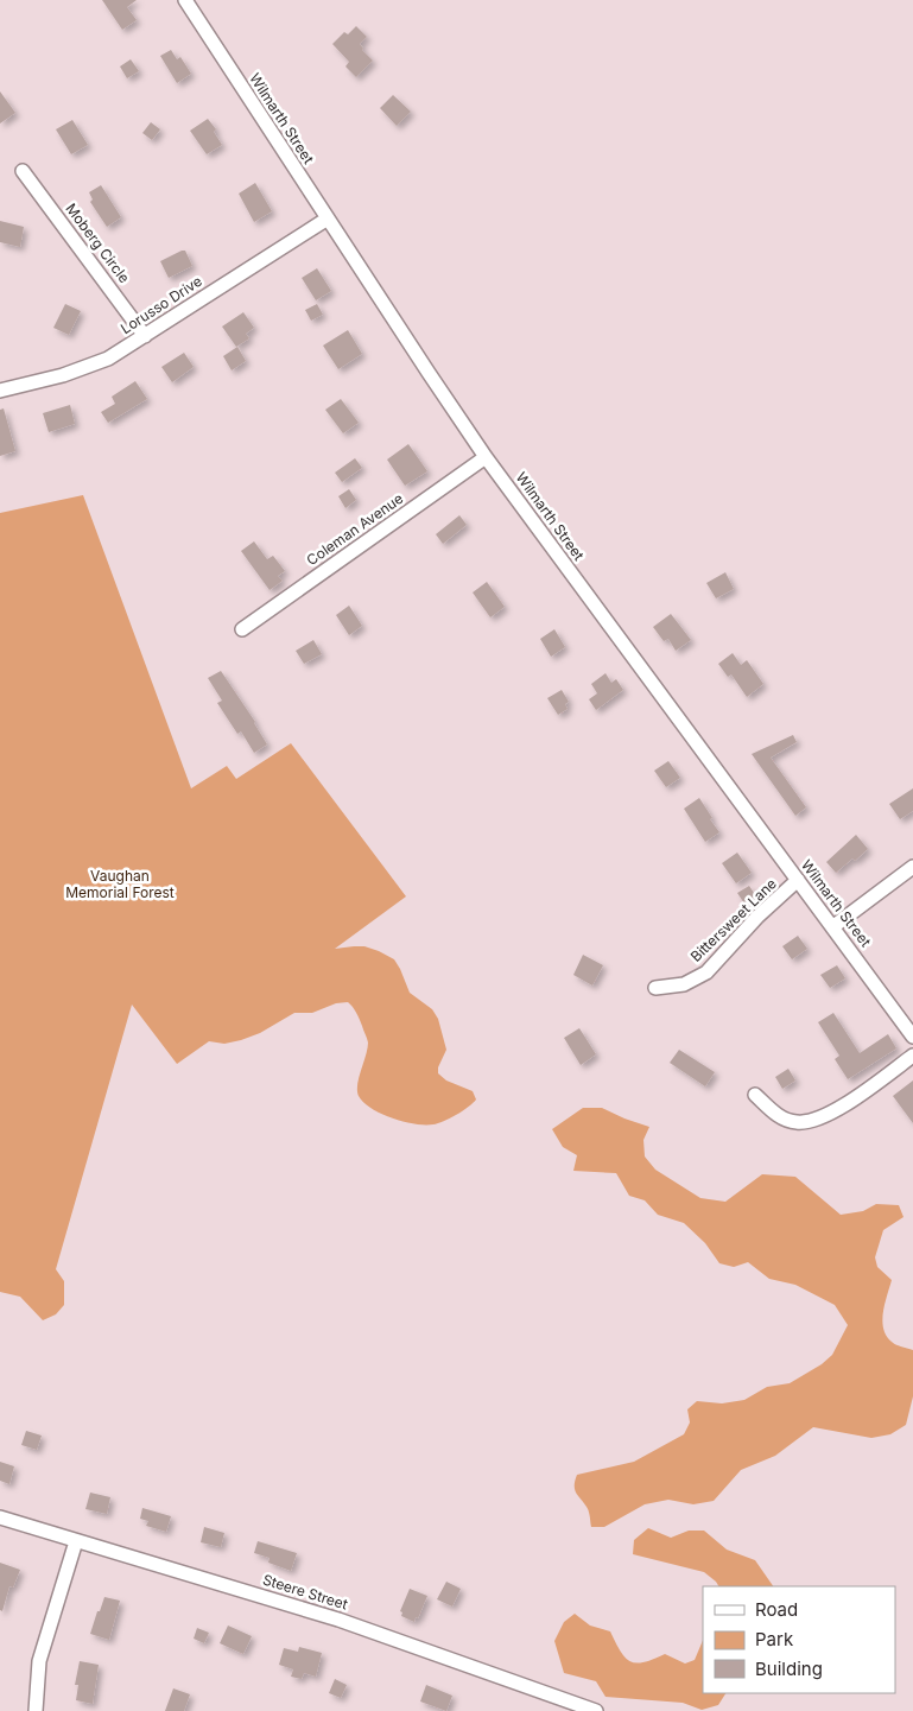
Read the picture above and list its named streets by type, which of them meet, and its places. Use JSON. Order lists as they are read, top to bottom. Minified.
{"streets":{"street":["Wilmarth Street","Moberg Circle","Lorusso Drive","Coleman Avenue","Bittersweet Lane","Steere Street"]},"crossings":[["Wilmarth Street","Lorusso Drive"],["Wilmarth Street","Coleman Avenue"],["Wilmarth Street","Bittersweet Lane"],["Moberg Circle","Lorusso Drive"]],"parks":["Vaughan Memorial Forest"],"legend":["Road","Park","Building"]}
